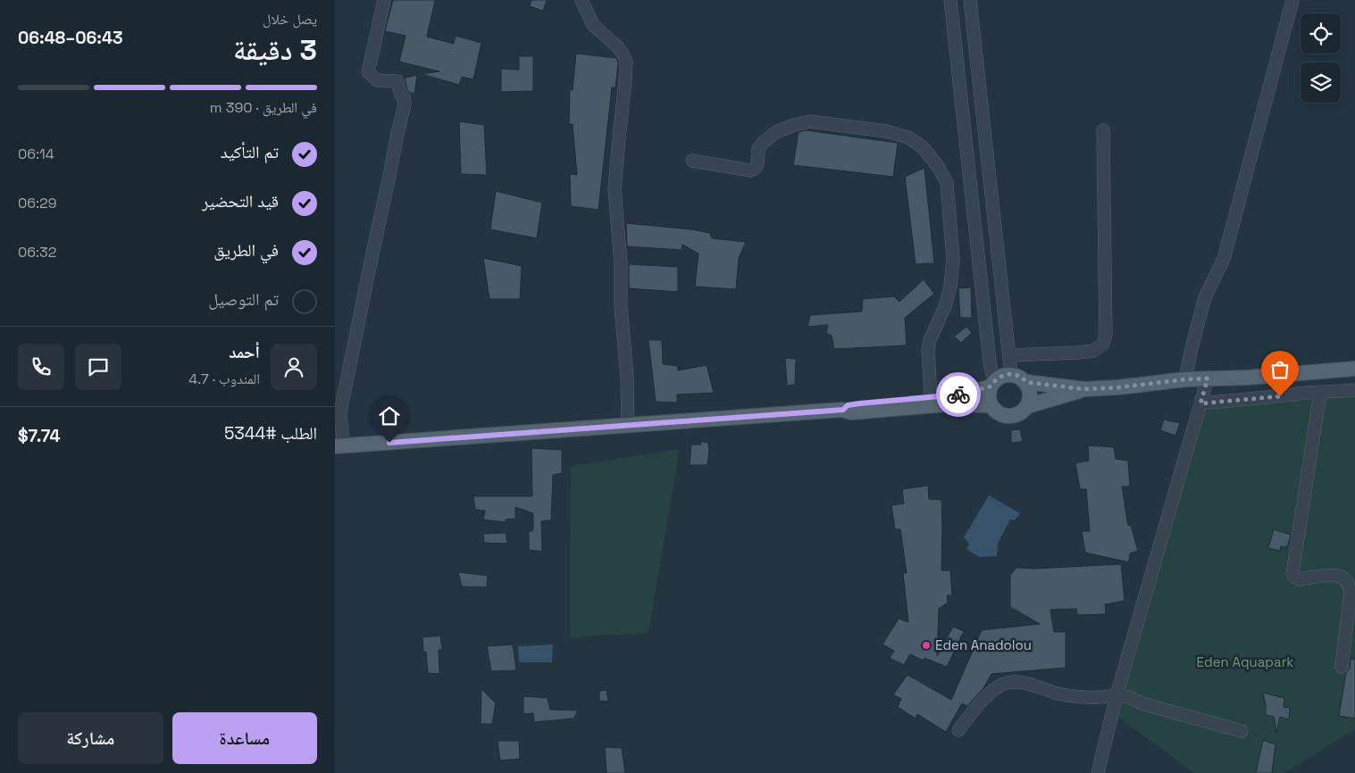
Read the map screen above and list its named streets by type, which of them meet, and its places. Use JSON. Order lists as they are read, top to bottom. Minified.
{"parks":["Eden Aquapark"],"places":["Eden Anadolou"],"page":{"heading":["3 دقيقة","يصل خلال","06:43–06:48"],"panel":["أحمد","المندوب · 4.7","الطلب #5344","$7.74"],"bar":"في الطريق · 390 m","list":[["تم التأكيد","06:14"],["قيد التحضير","06:29"],["في الطريق","06:32"],"تم التوصيل"],"buttons":["مساعدة","مشاركة"]}}
